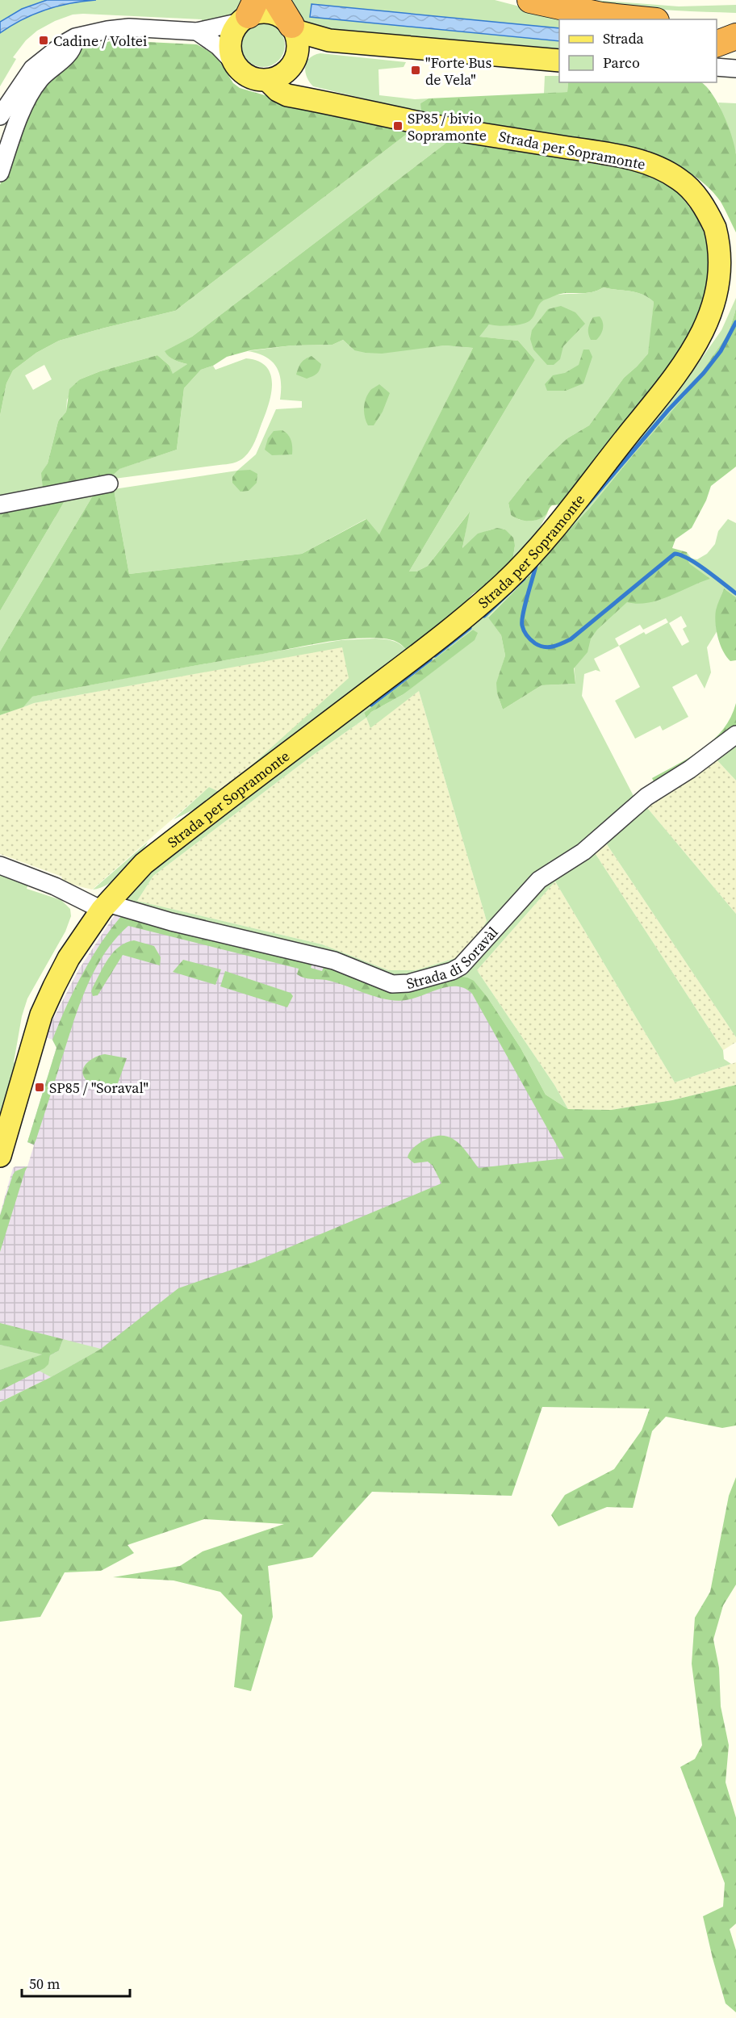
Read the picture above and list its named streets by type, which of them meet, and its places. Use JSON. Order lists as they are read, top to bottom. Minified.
{"streets":{"main road":["Strada per Sopramonte"],"street":["Strada di Soravàl"]},"crossings":[["Strada per Sopramonte","Strada di Soravàl"]],"places":{"transit":["Cadine / Voltei","\"Forte Bus de Vela\"","SP85 / bivio Sopramonte","SP85 / \"Soraval\""]},"legend":["Strada","Parco"],"scale_bar":"50 m"}
